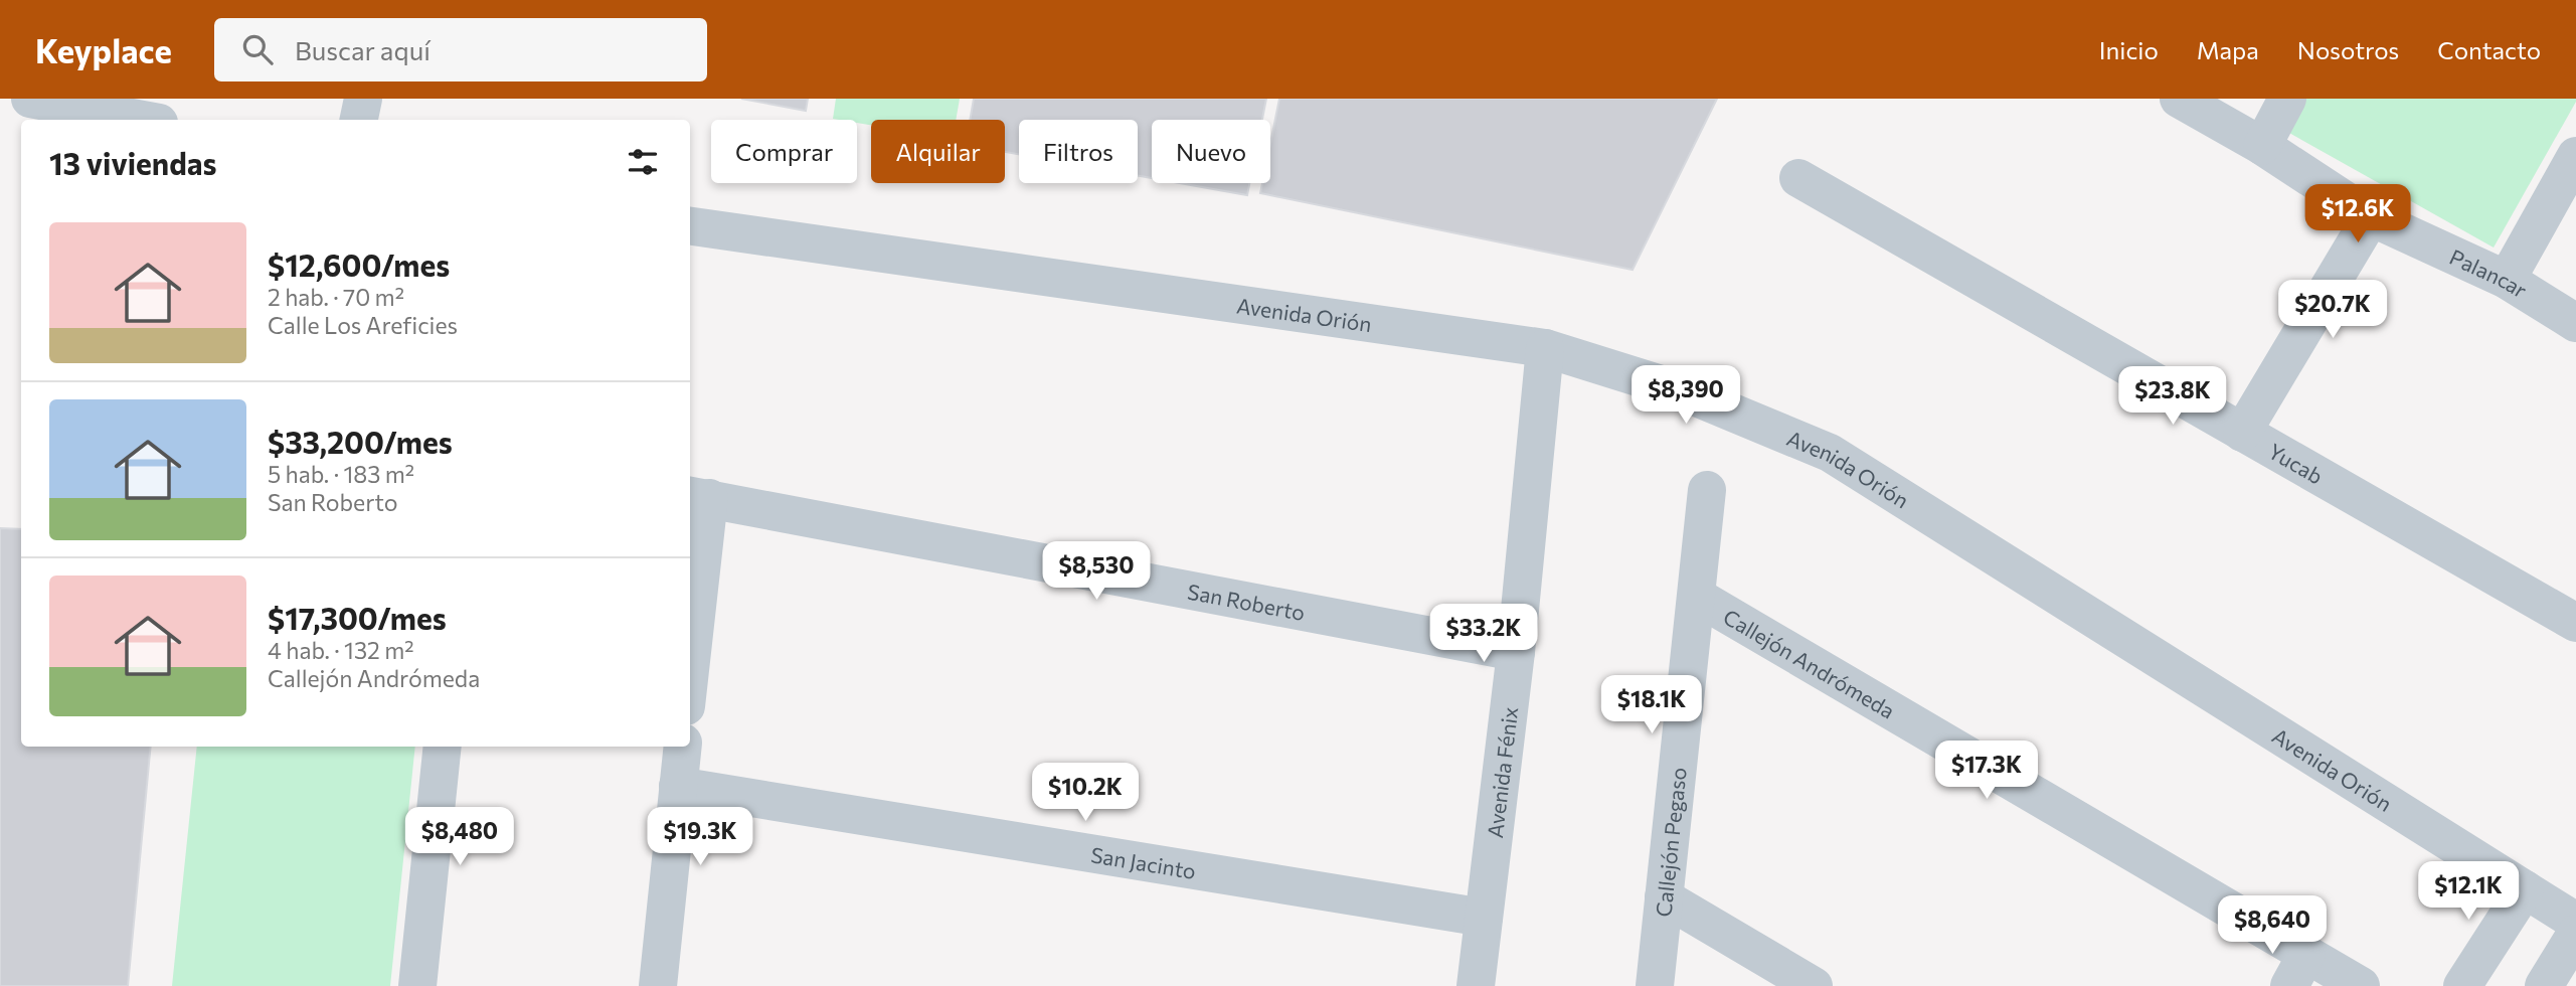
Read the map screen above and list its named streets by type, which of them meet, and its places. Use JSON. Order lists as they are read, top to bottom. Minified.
{"streets":{"street":["Palancar","Avenida Orión","Yucab","San Roberto","Callejón Andrómeda","Avenida Fénix","Callejón Pegaso","San Jacinto"]},"crossings":[["Avenida Orión","Avenida Fénix"],["San Roberto","Avenida Fénix"],["Callejón Andrómeda","Callejón Pegaso"],["Avenida Fénix","San Jacinto"]],"page":{"header":"Keyplace","search":"Buscar aquí","nav":["Inicio","Mapa","Nosotros","Contacto"],"chip":["Comprar","Alquilar","Filtros","Nuevo"],"heading":"13 viviendas","price":["$12.6K","$20.7K","$8,390","$23.8K","$8,530","$33.2K","$18.1K","$17.3K","$10.2K","$8,480","$19.3K","$12.1K","$8,640"],"list":[{"name":"$12,600/mes","note":"2 hab. · 70 m² · Calle Los Areficies"},{"name":"$33,200/mes","note":"5 hab. · 183 m² · San Roberto"},{"name":"$17,300/mes","note":"4 hab. · 132 m² · Callejón Andrómeda"}]}}
